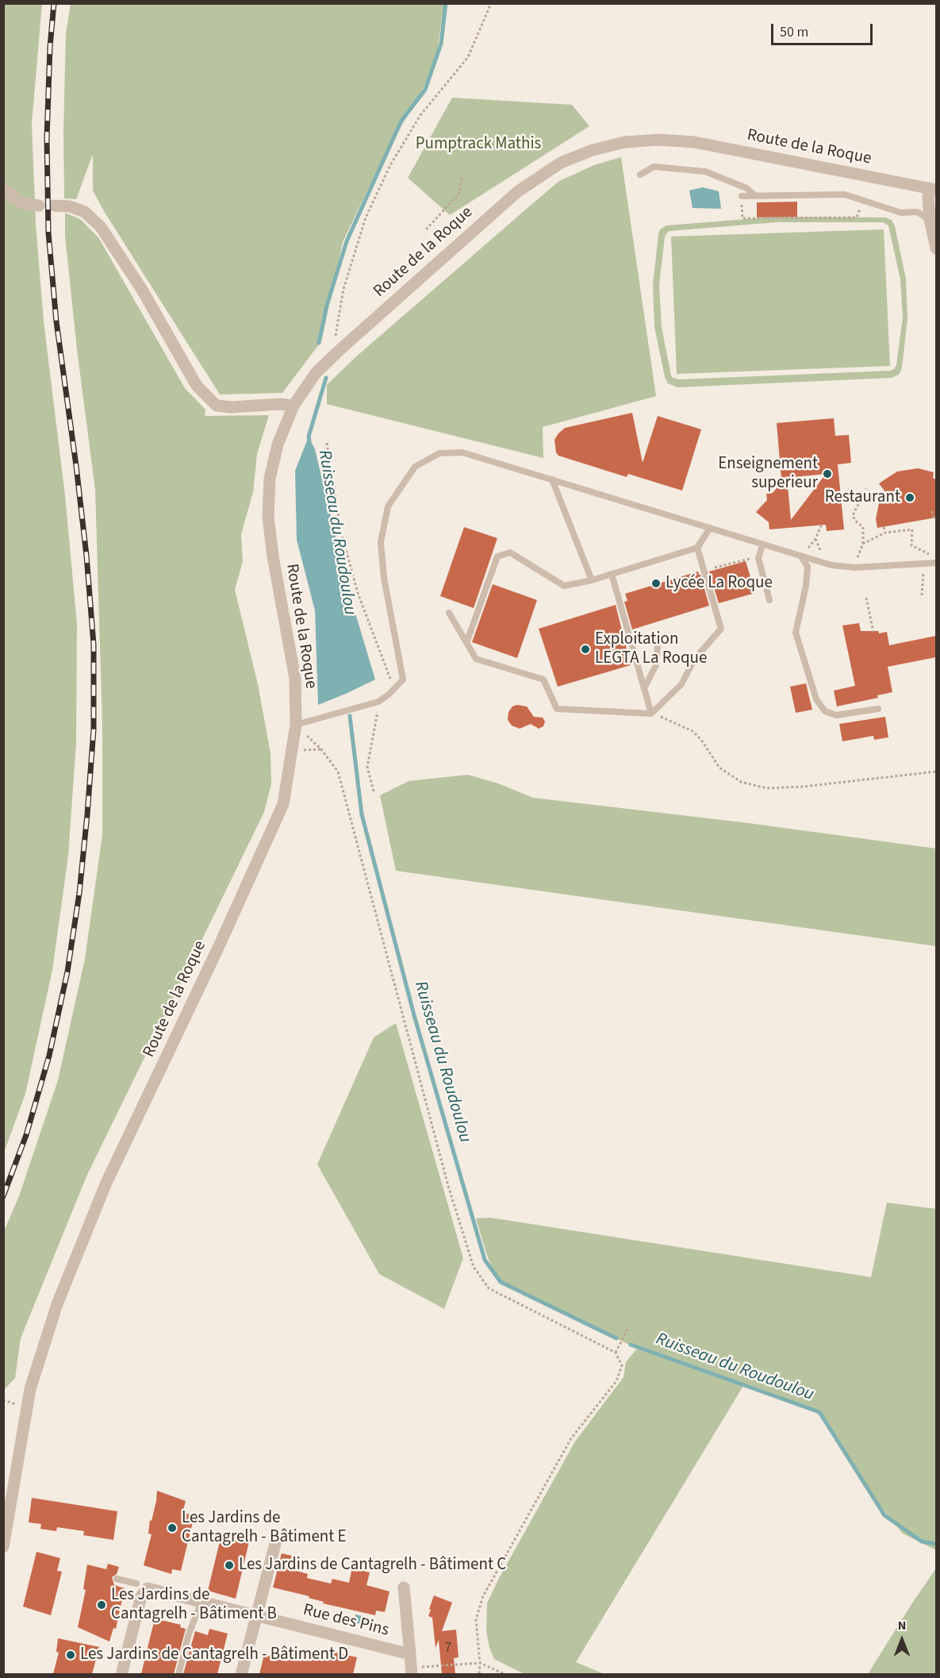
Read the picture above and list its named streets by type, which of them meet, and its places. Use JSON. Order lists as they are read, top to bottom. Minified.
{"streets":{"street":["Route de la Roque","Rue des Pins"]},"water":["Ruisseau du Roudoulou"],"parks":["Pumptrack Mathis"],"places":["Enseignement superieur","Restaurant","Lycée La Roque","Exploitation LEGTA La Roque","Les Jardins de Cantagrelh - Bâtiment E","Les Jardins de Cantagrelh - Bâtiment C","Les Jardins de Cantagrelh - Bâtiment B","Les Jardins de Cantagrelh - Bâtiment D"],"house_numbers":["7"],"scale_bar":"50 m","north":"top"}
